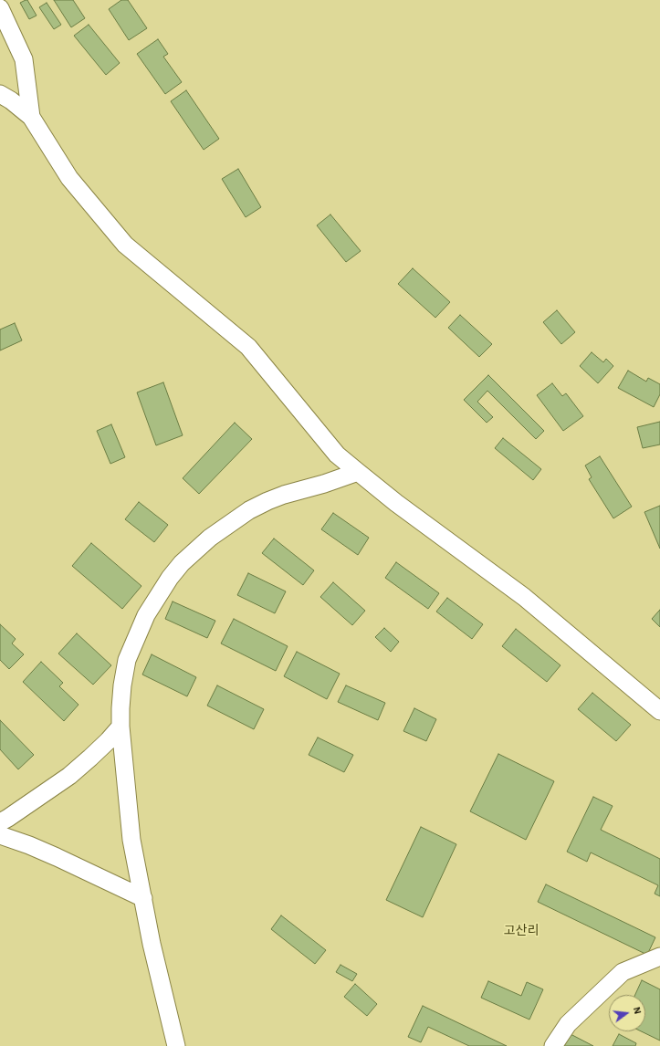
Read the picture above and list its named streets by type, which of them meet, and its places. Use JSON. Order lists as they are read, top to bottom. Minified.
{"districts":["고산리"],"north":"right"}
